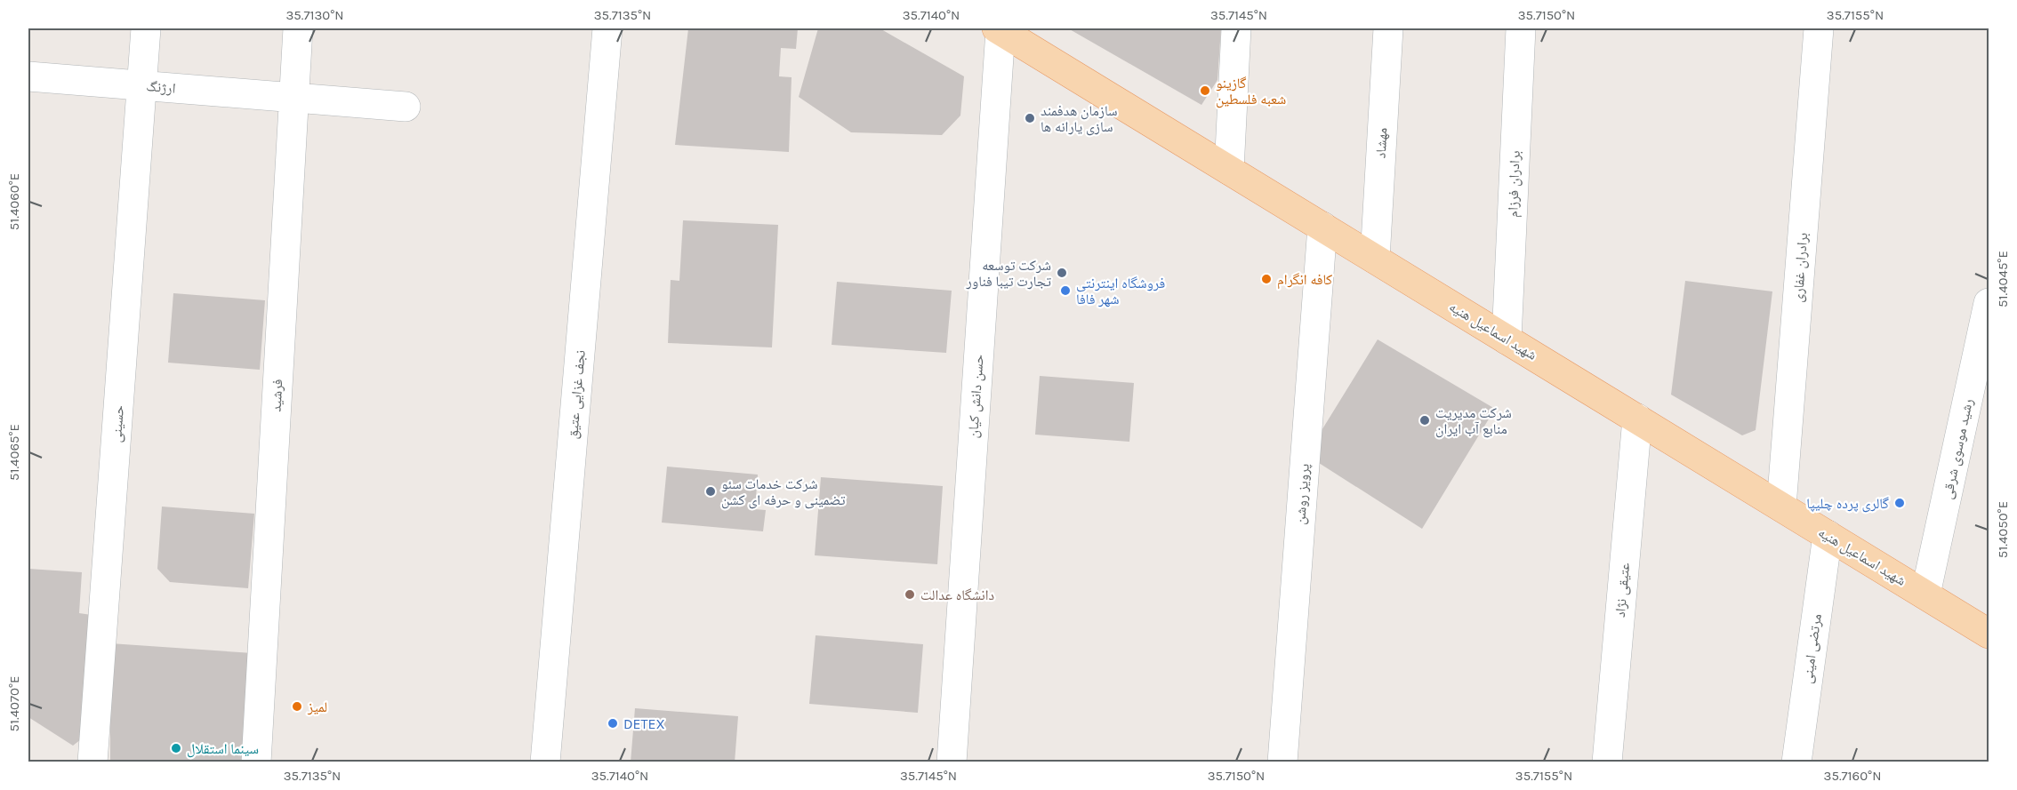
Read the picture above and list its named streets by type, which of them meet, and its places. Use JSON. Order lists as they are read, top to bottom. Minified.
{"streets":{"main road":["شهید اسماعیل هنیه"],"street":["ارژنگ","مهشاد","برادران فرزام","برادران غفاری","نجف غزایی عتیق","فرشید","حسن دانش کیان","حسینی","رشید موسوی شرقی","پرویز روشن","عتیقی نژاد","مرتضی امینی"]},"crossings":[["ارژنگ","فرشید"],["ارژنگ","حسینی"],["مهشاد","شهید اسماعیل هنیه"],["برادران فرزام","شهید اسماعیل هنیه"],["برادران غفاری","شهید اسماعیل هنیه"],["شهید اسماعیل هنیه","حسن دانش کیان"],["شهید اسماعیل هنیه","رشید موسوی شرقی"],["شهید اسماعیل هنیه","پرویز روشن"],["شهید اسماعیل هنیه","عتیقی نژاد"],["شهید اسماعیل هنیه","مرتضی امینی"]],"places":["گازینو شعبه فلسطین","سازمان هدفمند سازی یارانه ها","شرکت توسعه تجارت تیبا فناور","کافه انگرام","فروشگاه اینترنتی شهر فافا","شرکت مدیریت منابع آب ایران","شرکت خدمات سئو تضمینی و حرفه ای کشن","گالری پرده چلیپا","دانشگاه عدالت","لمیز","DETEX","سینما استقلال"],"coordinates":["35.7130°N","35.7135°N","35.7140°N","35.7145°N","35.7150°N","35.7155°N","51.4060°E","51.4045°E","51.4065°E","51.4050°E","51.4070°E","35.7160°N"]}
